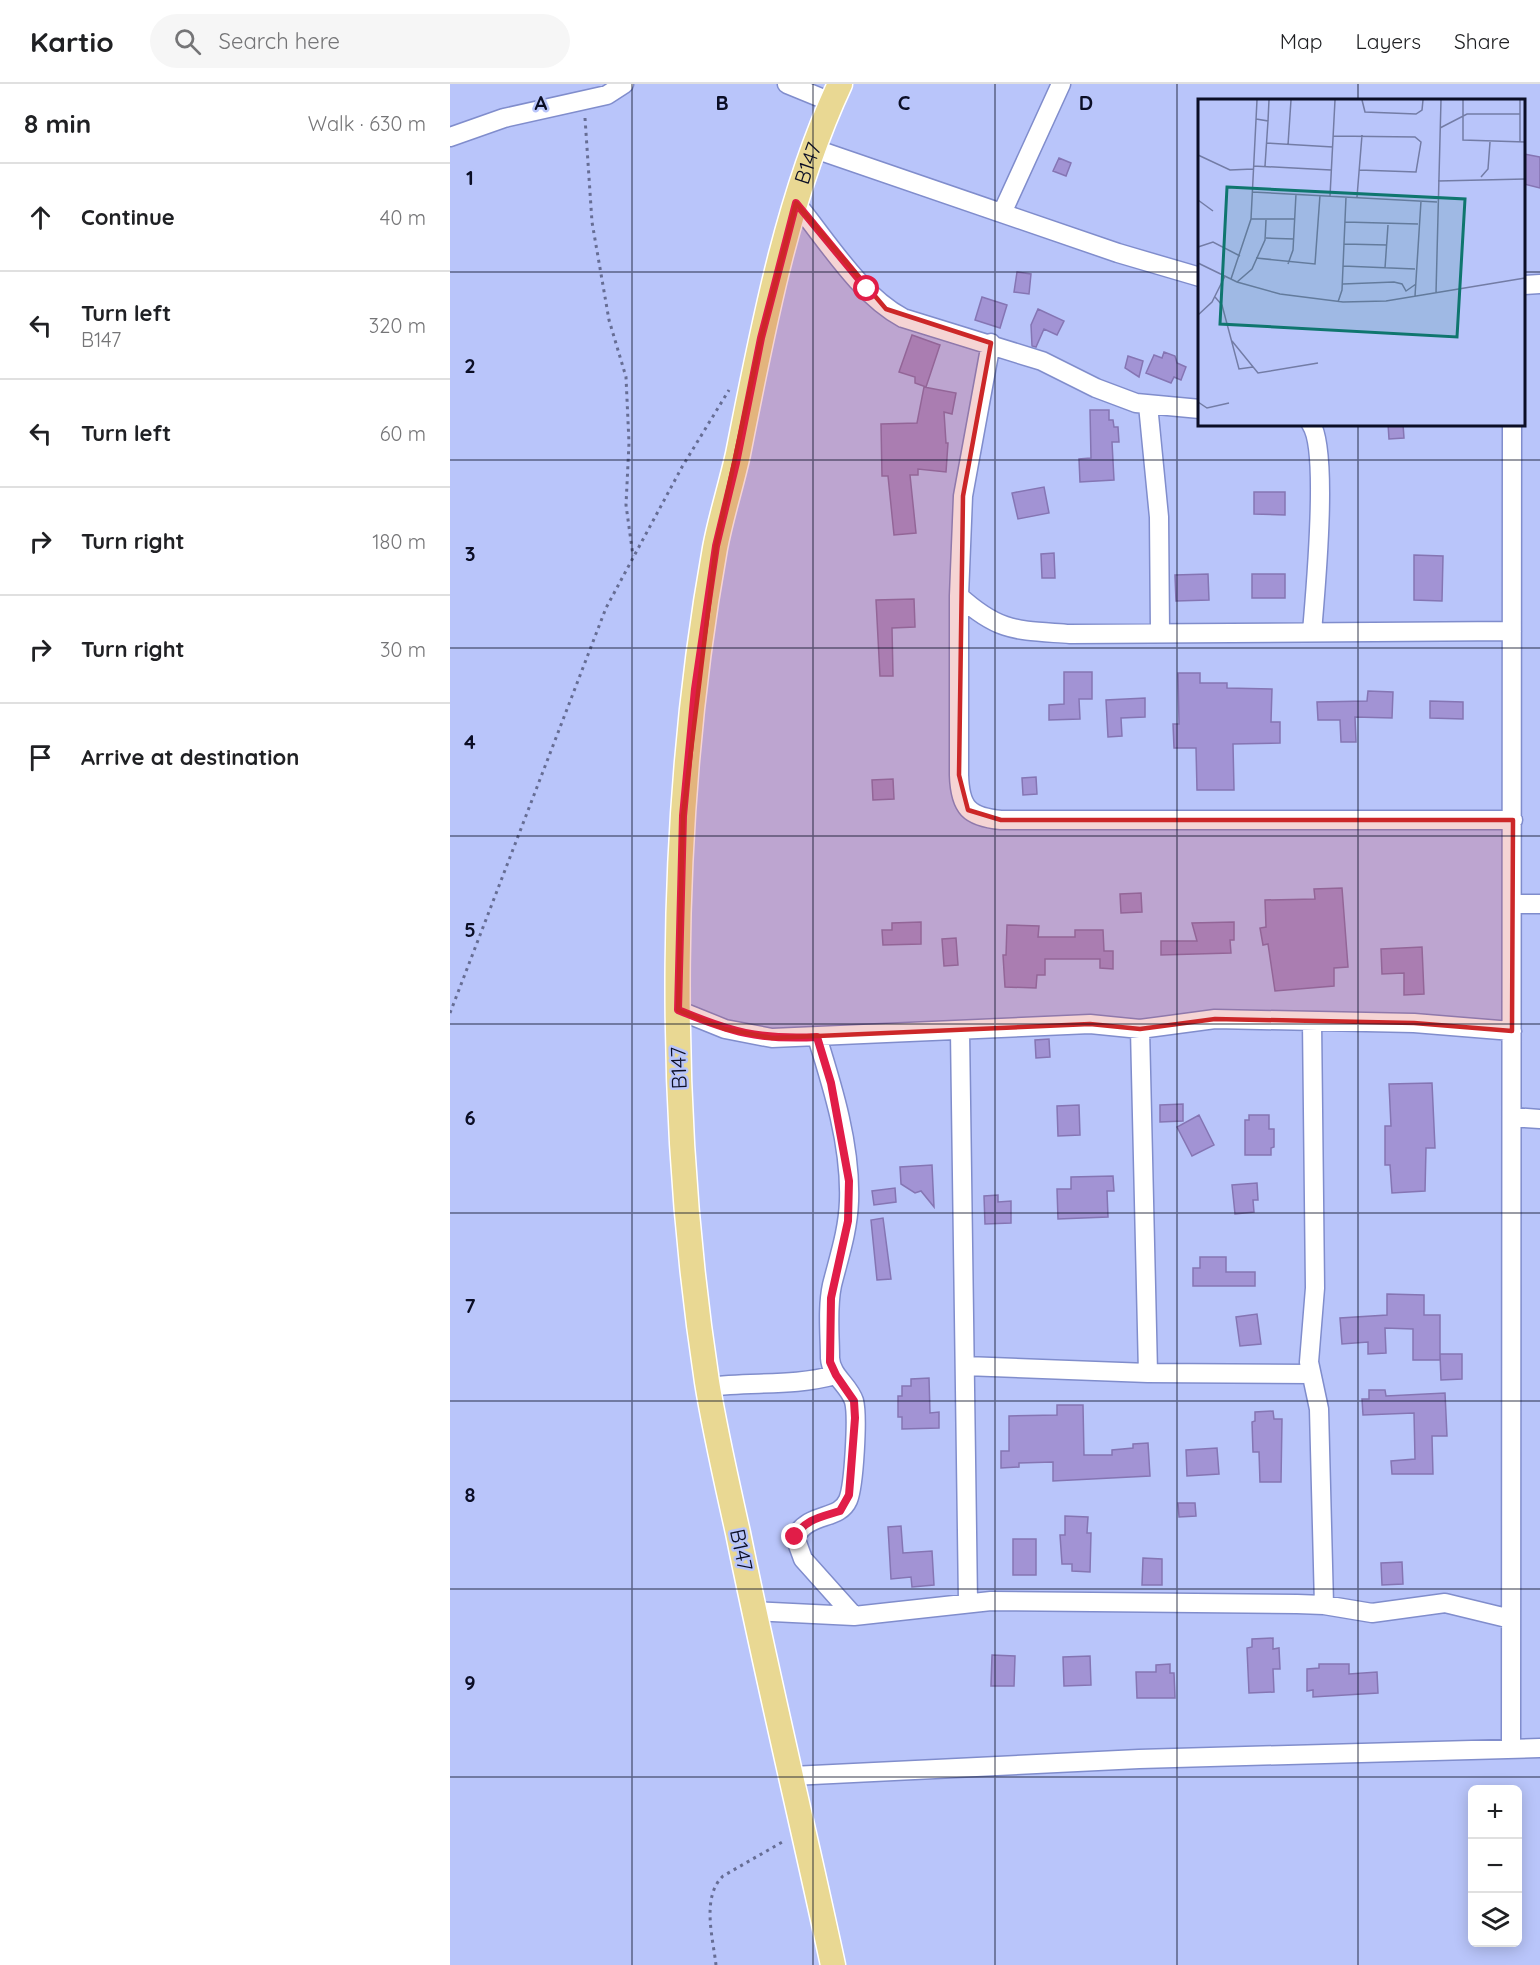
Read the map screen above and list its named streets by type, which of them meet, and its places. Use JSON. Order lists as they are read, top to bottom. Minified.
{"streets":{"main road":["B147"]},"page":{"header":"Kartio","search":"Search here","nav":["Map","Layers","Share"],"heading":["8 min","Walk · 630 m"],"list":[["Continue","40 m"],["Turn left","B147","320 m"],["Turn left","60 m"],["Turn right","180 m"],["Turn right","30 m"],"Arrive at destination"],"map_buttons":["+","−"]},"grid":{"columns":["A","B","C","D"],"rows":["1","2","3","4","5","6","7","8","9"]}}
